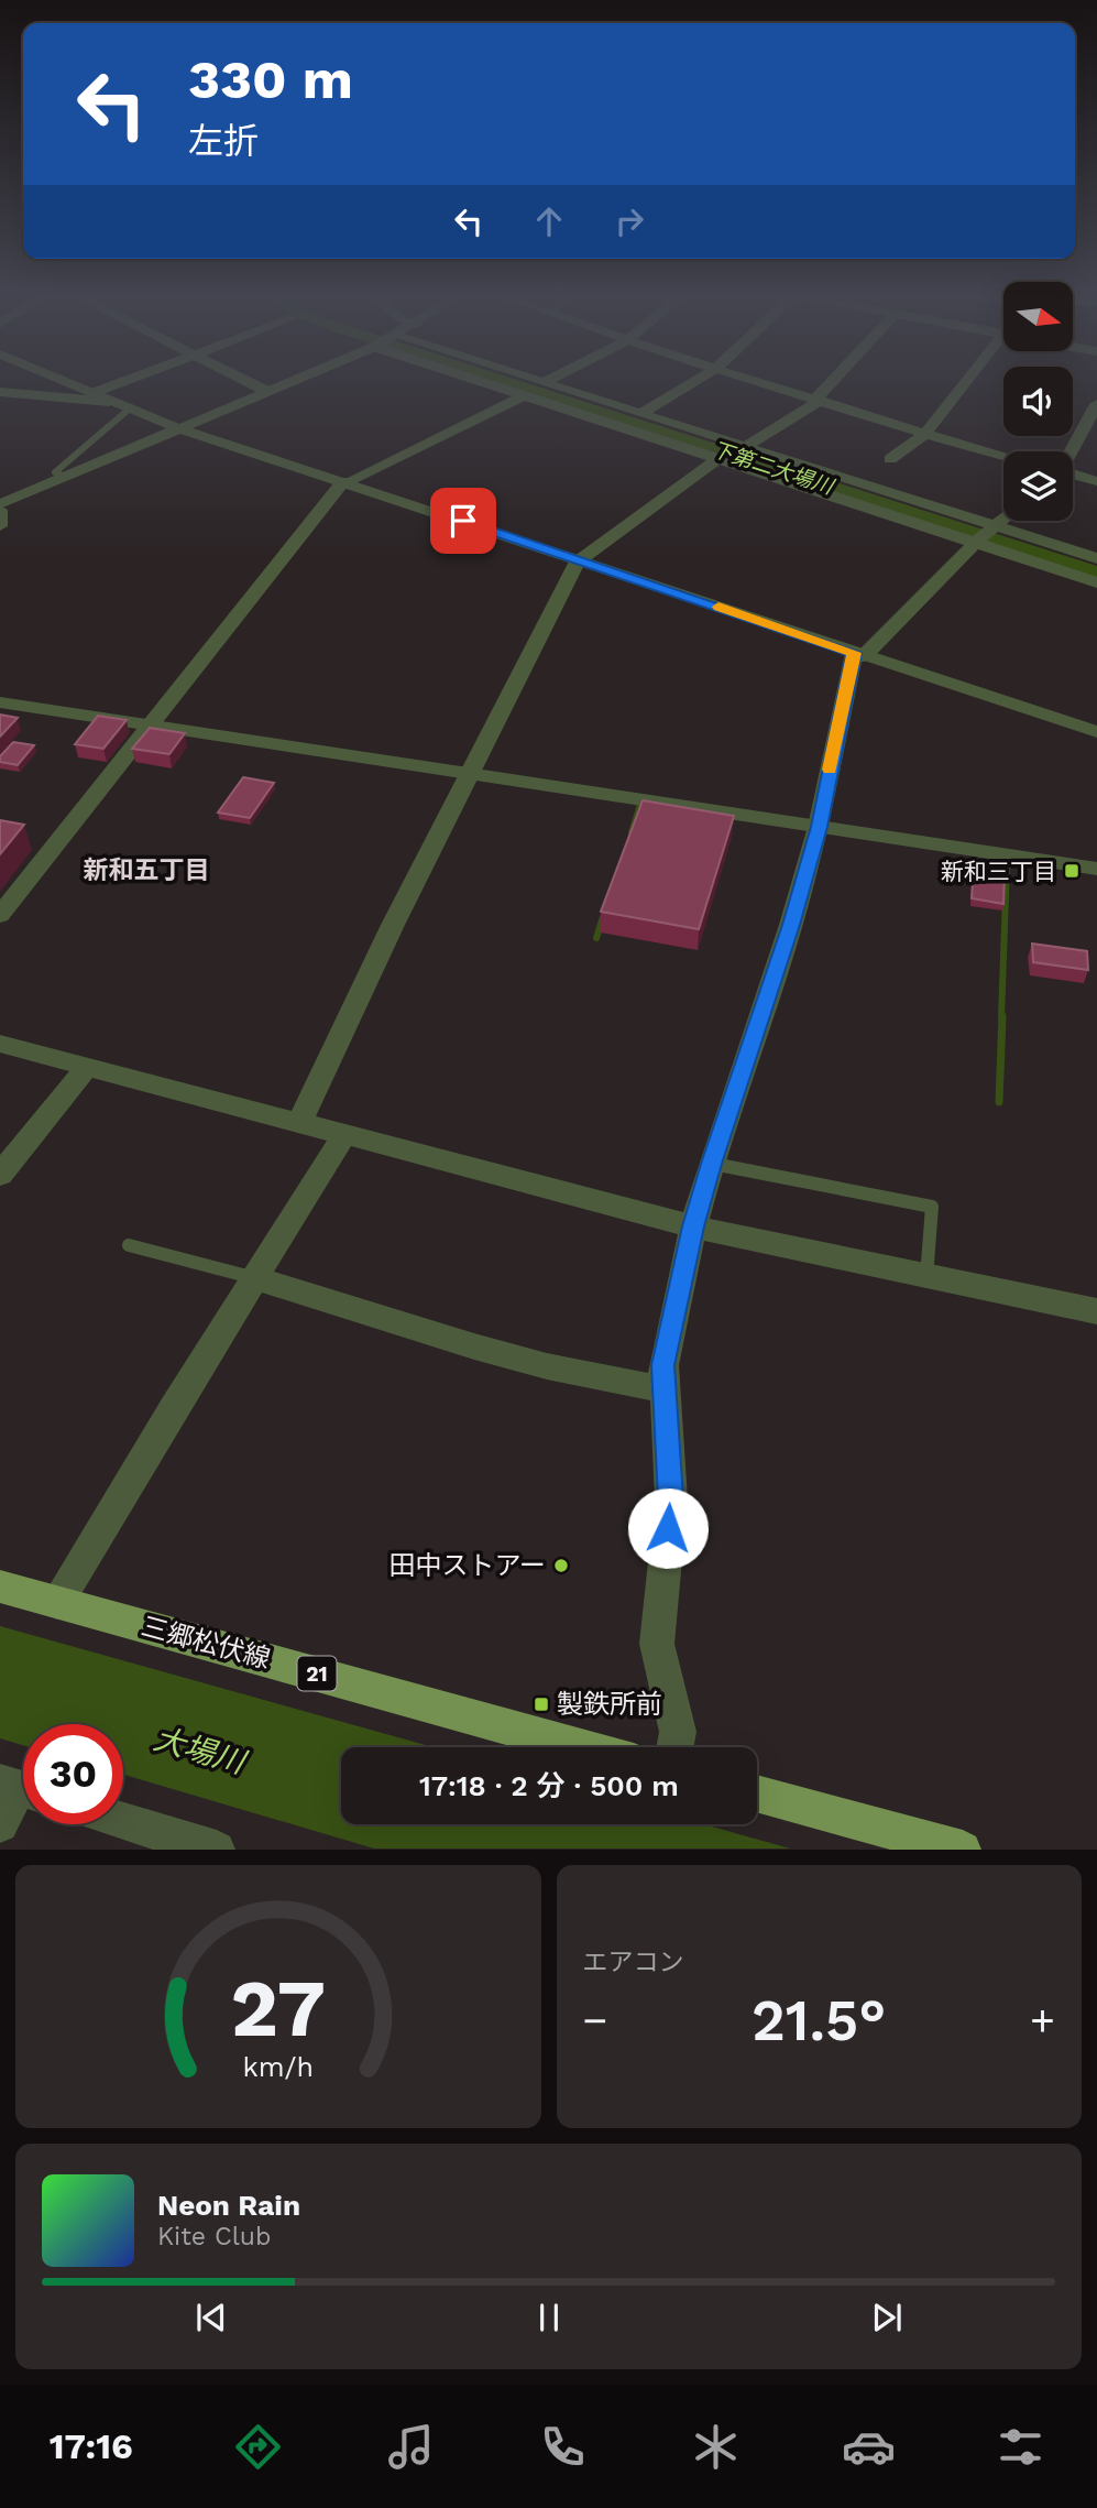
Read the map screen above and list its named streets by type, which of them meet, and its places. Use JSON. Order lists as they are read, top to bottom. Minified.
{"streets":{"main road":["三郷松伏線","21"]},"districts":["新和五丁目"],"water":["下第二大場川","大場川"],"places":{"transit":["新和三丁目","製鉄所前"],"other":["田中ストアー"]},"north":"right","page":{"turn":["330 m","左折"],"limit":"30","trip":"17:18 · 2 分 · 500 m","tile":"エアコン","heat":["−","21.5°","+"],"song":["Neon Rain","Kite Club"],"tabs":"17:16","gauge":["27","km/h"]}}
